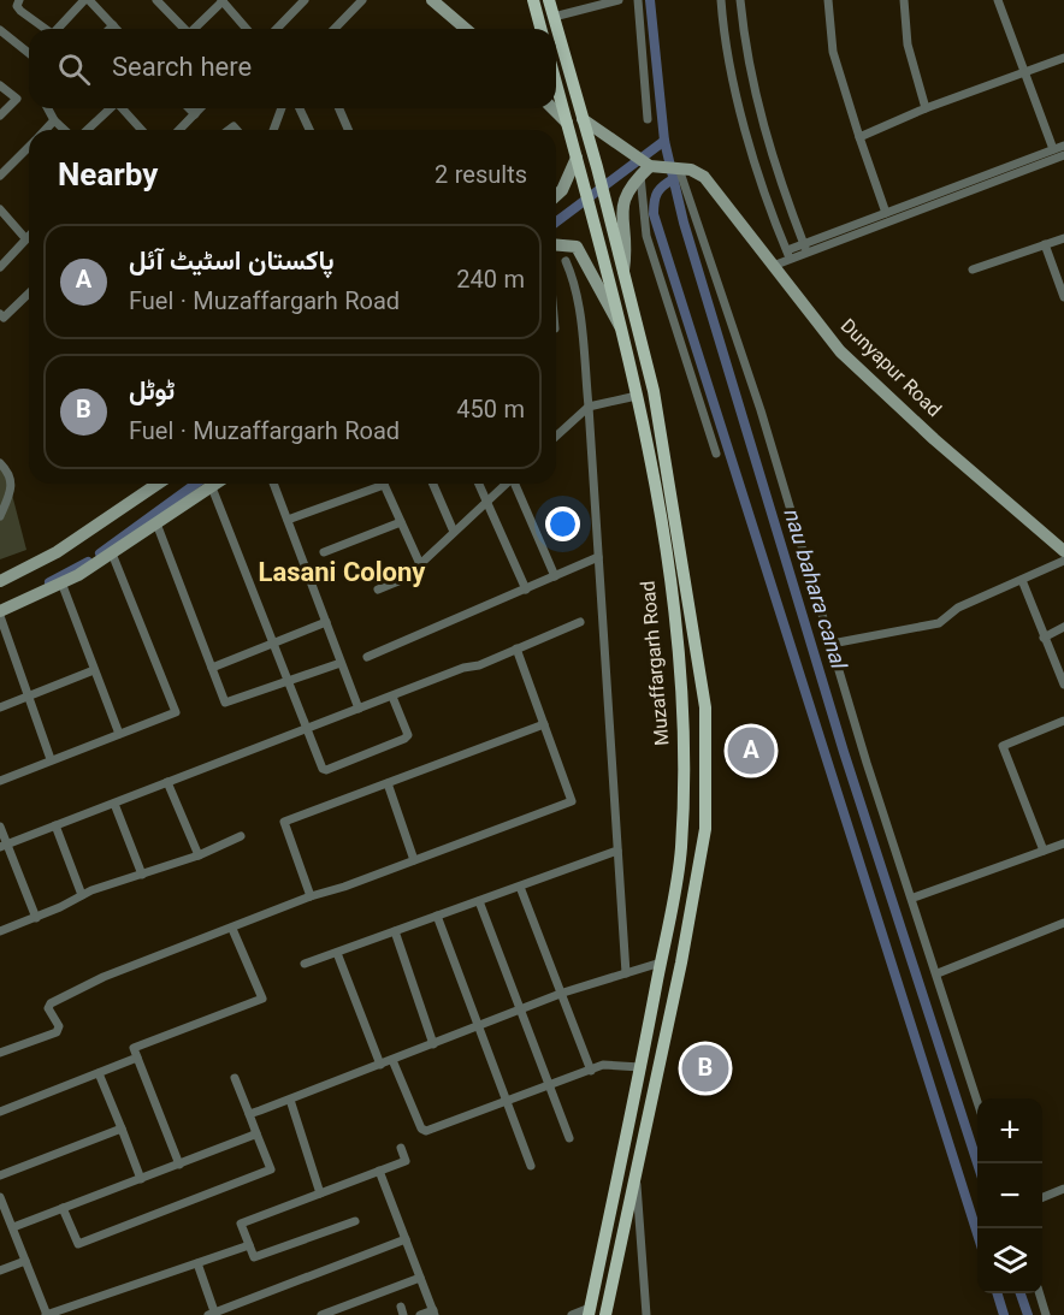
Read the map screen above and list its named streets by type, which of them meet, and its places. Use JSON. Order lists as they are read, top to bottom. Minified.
{"streets":{"main road":["Dunyapur Road","Muzaffargarh Road"]},"districts":["Lasani Colony"],"water":["nau bahara canal"],"page":{"search":"Search here","heading":["Nearby","2 results"],"list":[{"mark":"A","name":"پاکستان اسٹیٹ آئل","note":"Fuel · Muzaffargarh Road","value":"240 m"},{"mark":"B","name":"ٹوٹل","note":"Fuel · Muzaffargarh Road","value":"450 m"}],"pins":["A","B"],"map_buttons":["+","−"]}}
